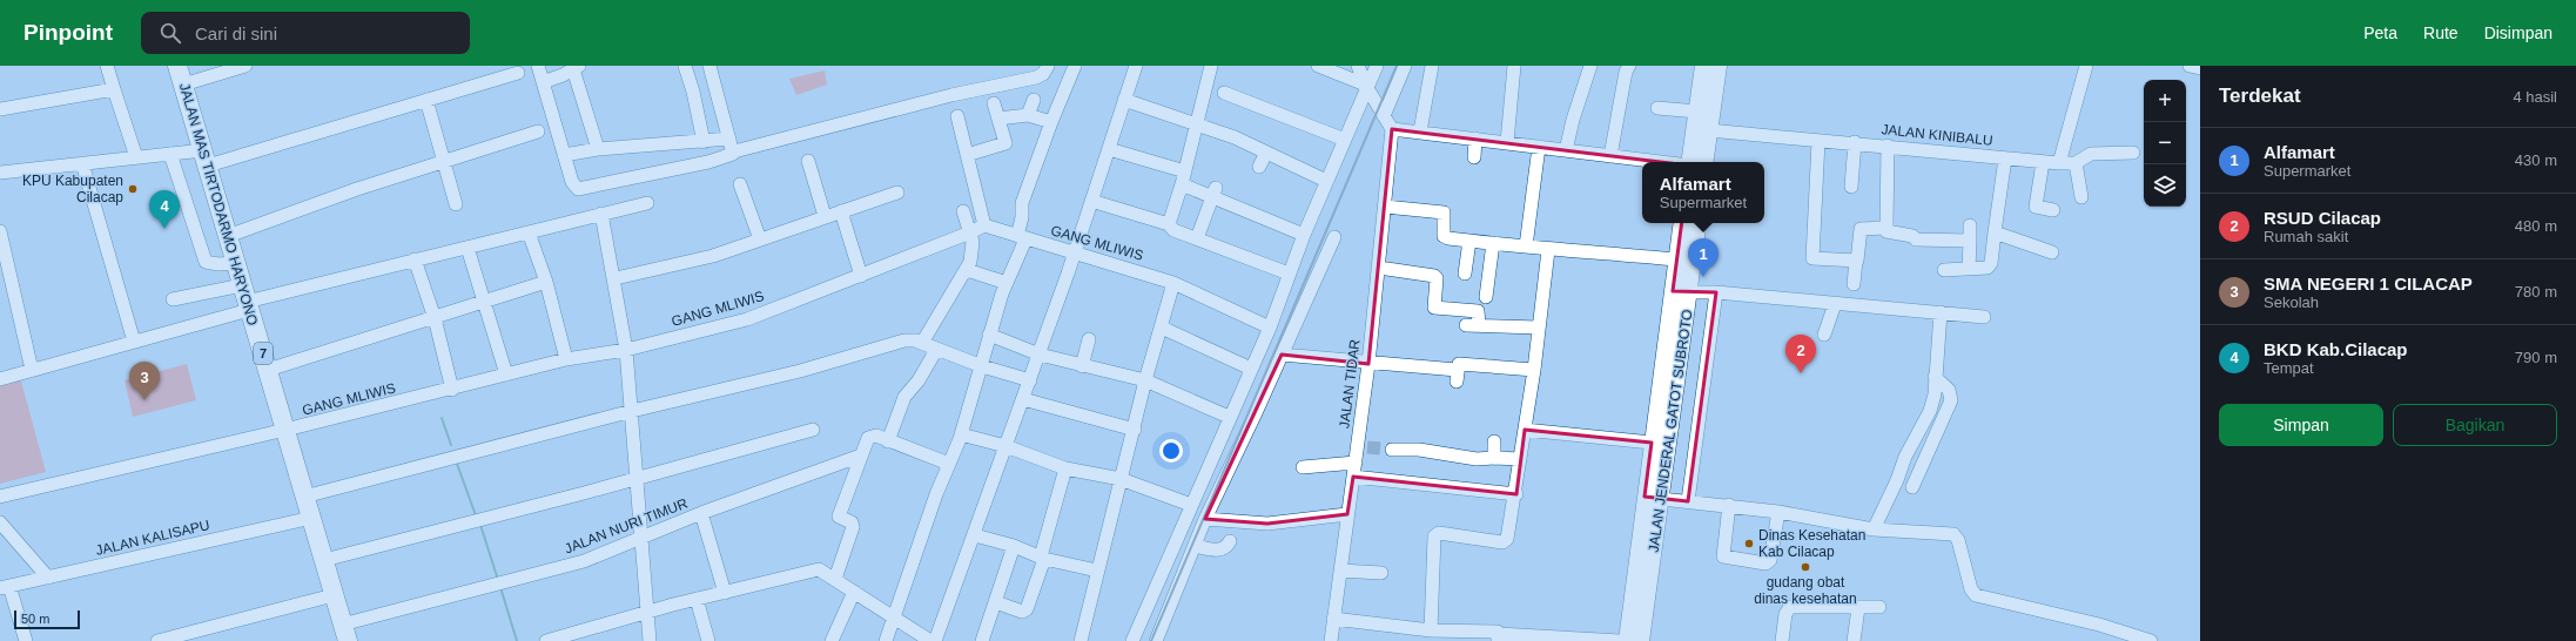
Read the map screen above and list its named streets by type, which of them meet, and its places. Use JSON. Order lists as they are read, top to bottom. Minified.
{"streets":{"highway":["JALAN MAS TIRTODARMO HARYONO","7"],"main road":["JALAN JENDERAL GATOT SUBROTO"],"street":["JALAN KINIBALU","GANG MLIWIS","JALAN TIDAR","JALAN NURI TIMUR","JALAN KALISAPU"]},"crossings":[["JALAN MAS TIRTODARMO HARYONO","GANG MLIWIS"],["JALAN MAS TIRTODARMO HARYONO","JALAN NURI TIMUR"],["JALAN MAS TIRTODARMO HARYONO","JALAN KALISAPU"]],"places":["KPU Kabupaten Cilacap","Dinas Kesehatan Kab Cilacap","gudang obat dinas kesehatan"],"scale_bar":"50 m","page":{"header":"Pinpoint","search":"Cari di sini","nav":["Peta","Rute","Disimpan"],"heading":["Terdekat","4 hasil"],"map_buttons":["+","−"],"list":[{"mark":"1","name":"Alfamart","note":"Supermarket","value":"430 m"},{"mark":"2","name":"RSUD Cilacap","note":"Rumah sakit","value":"480 m"},{"mark":"3","name":"SMA NEGERI 1 CILACAP","note":"Sekolah","value":"780 m"},{"mark":"4","name":"BKD Kab.Cilacap","note":"Tempat","value":"790 m"}],"popup":["Alfamart","Supermarket"],"pins":["4","1","2","3"],"buttons":["Simpan","Bagikan"],"scale":"50 m"}}
